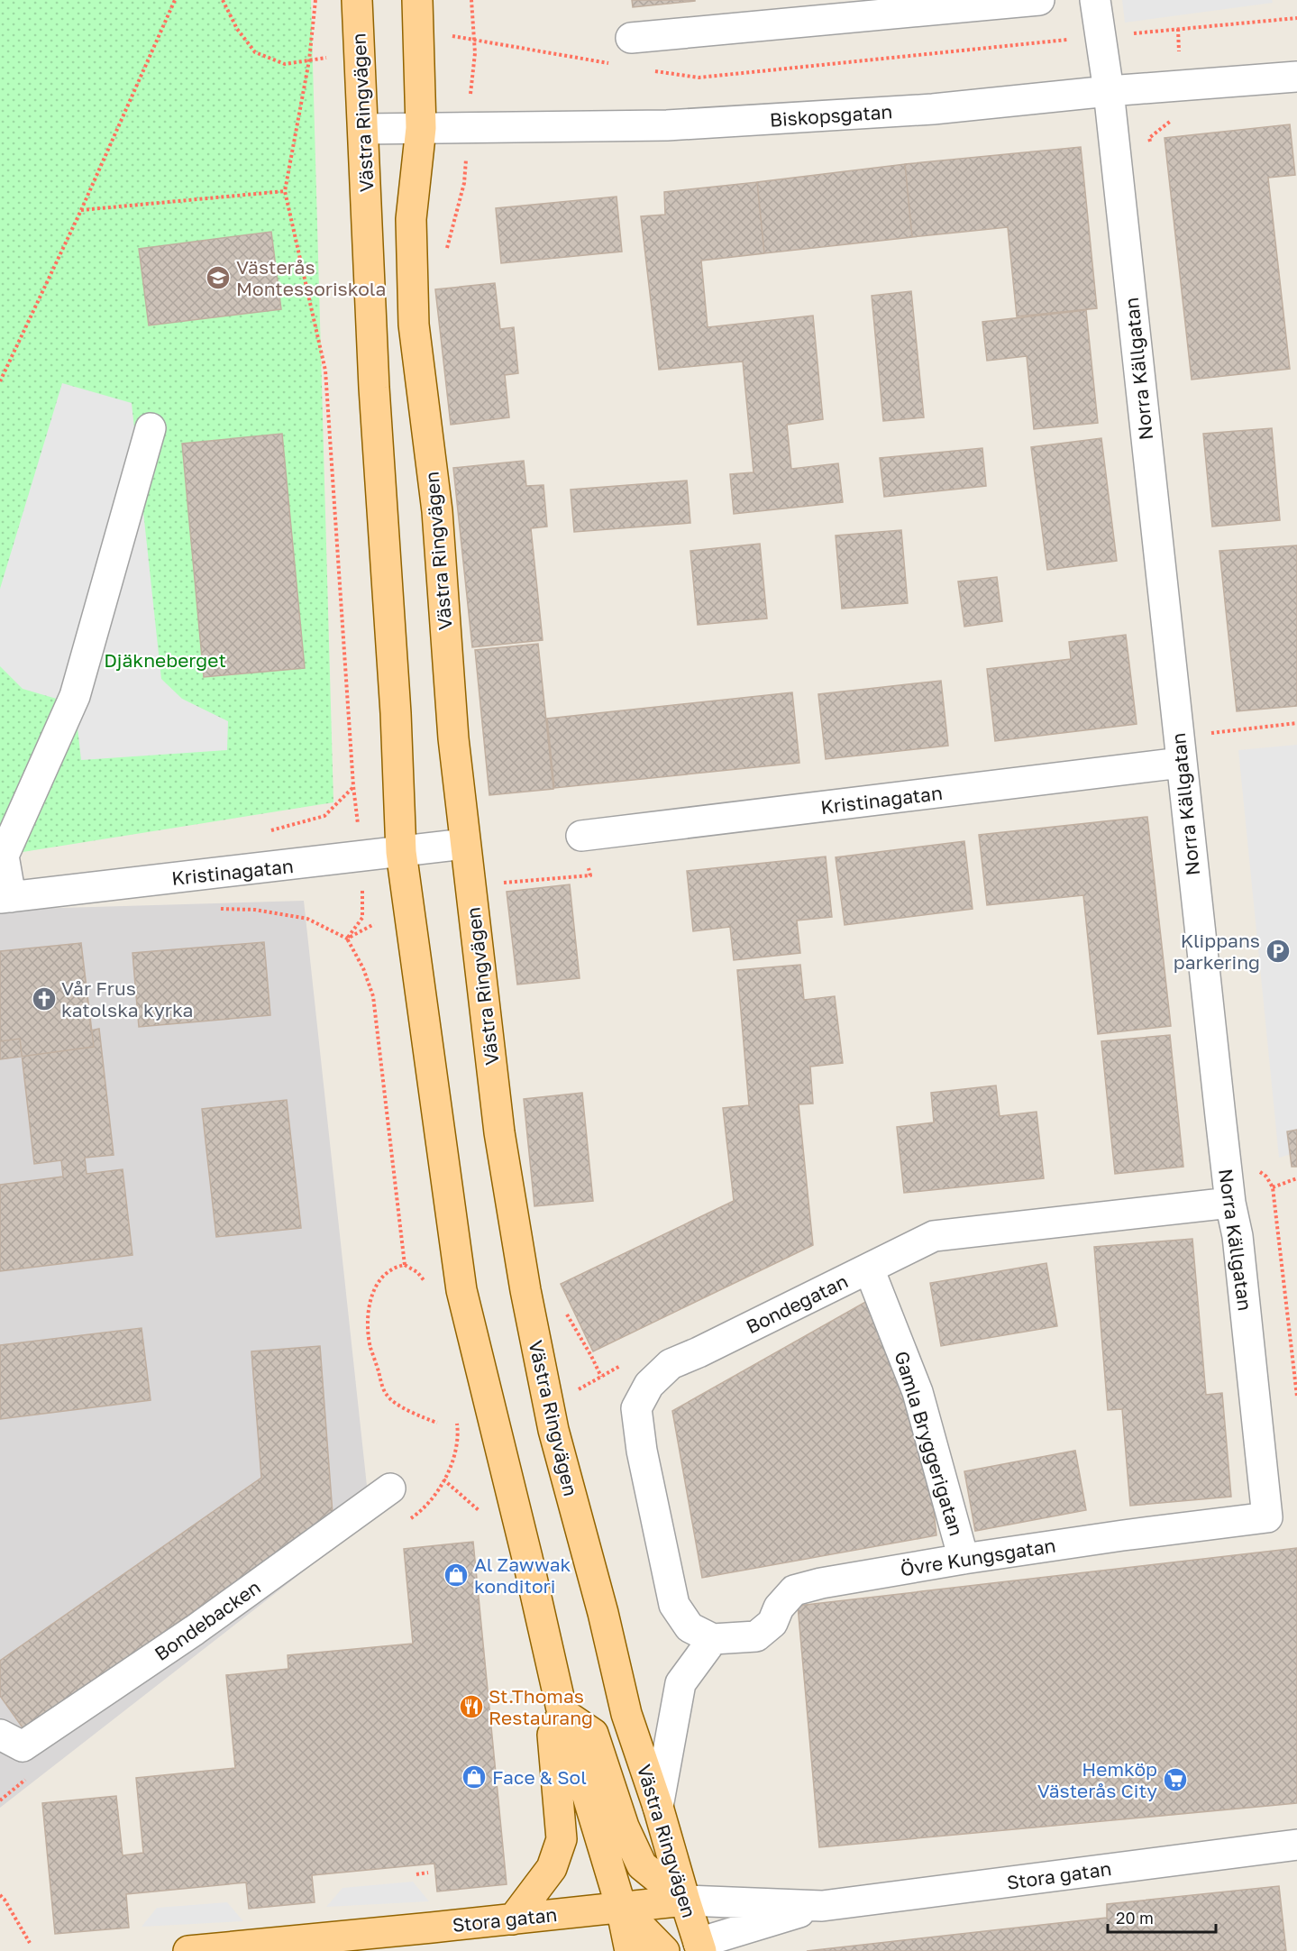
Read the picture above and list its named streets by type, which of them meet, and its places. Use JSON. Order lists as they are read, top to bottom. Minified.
{"streets":{"main road":["Västra Ringvägen","Stora gatan"],"street":["Biskopsgatan","Norra Källgatan","Kristinagatan","Bondegatan","Gamla Bryggerigatan","Övre Kungsgatan","Bondebacken"]},"crossings":[["Västra Ringvägen","Biskopsgatan"],["Västra Ringvägen","Kristinagatan"],["Västra Ringvägen","Stora gatan"],["Biskopsgatan","Norra Källgatan"],["Norra Källgatan","Kristinagatan"],["Norra Källgatan","Bondegatan"],["Norra Källgatan","Övre Kungsgatan"],["Bondegatan","Gamla Bryggerigatan"],["Bondegatan","Övre Kungsgatan"],["Gamla Bryggerigatan","Övre Kungsgatan"]],"parks":["Djäkneberget"],"places":{"school or university":["Västerås Montessoriskola"],"parking":["Klippans parkering"],"church":["Vår Frus katolska kyrka"],"shop":["Al Zawwak konditori","Face & Sol"],"restaurant":["St.Thomas Restaurang"],"supermarket":["Hemköp Västerås City"]},"scale_bar":"20 m"}
